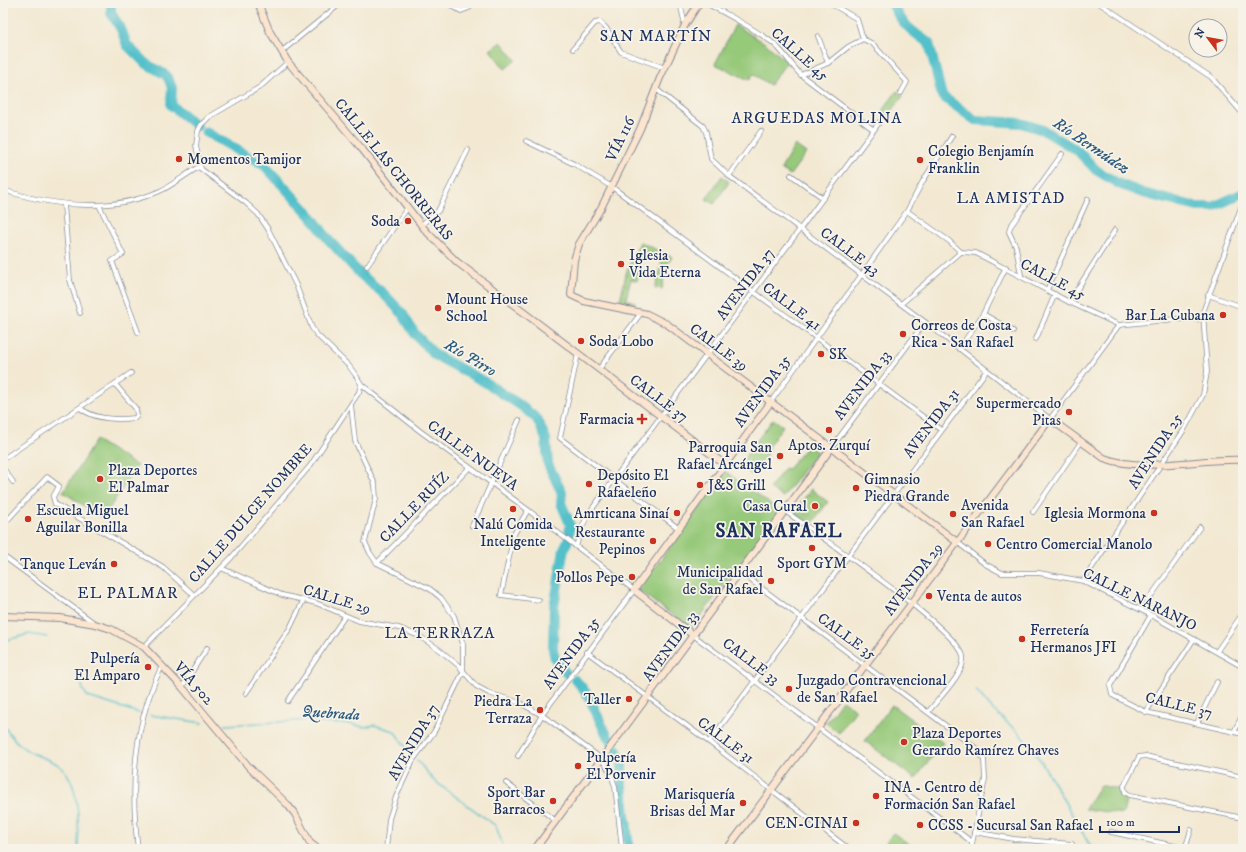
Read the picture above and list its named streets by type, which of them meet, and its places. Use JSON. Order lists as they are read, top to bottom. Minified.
{"streets":{"main road":["VÍA 116","CALLE LAS CHORRERAS","CALLE 39","AVENIDA 33","AVENIDA 35","CALLE 37","AVENIDA 29","CALLE 33","VÍA 502"],"street":["CALLE 45","CALLE 43","AVENIDA 37","CALLE 41","AVENIDA 31","AVENIDA 25","CALLE NUEVA","CALLE RUÍZ","CALLE DULCE NOMBRE","CALLE 29","CALLE NARANJO","CALLE 35","CALLE 31"]},"crossings":[["CALLE 45","AVENIDA 37"],["CALLE 45","AVENIDA 29"],["VÍA 116","CALLE 43"],["VÍA 116","CALLE 41"],["VÍA 116","CALLE 39"],["CALLE LAS CHORRERAS","CALLE 37"],["CALLE 43","AVENIDA 37"],["CALLE 43","AVENIDA 33"],["CALLE 43","AVENIDA 35"],["CALLE 43","AVENIDA 31"],["CALLE 43","AVENIDA 29"],["AVENIDA 37","CALLE 41"],["AVENIDA 37","CALLE 39"],["AVENIDA 37","CALLE 37"],["AVENIDA 37","CALLE 29"],["AVENIDA 37","CALLE 33"],["CALLE 41","AVENIDA 33"],["CALLE 41","AVENIDA 35"],["CALLE 41","AVENIDA 31"],["CALLE 39","AVENIDA 33"],["CALLE 39","AVENIDA 35"],["CALLE 39","AVENIDA 31"],["CALLE 39","AVENIDA 29"],["CALLE 39","CALLE NARANJO"],["AVENIDA 33","CALLE 29"],["AVENIDA 33","CALLE 35"],["AVENIDA 33","CALLE 33"],["AVENIDA 33","CALLE 31"],["AVENIDA 35","CALLE 37"],["AVENIDA 35","CALLE 29"],["AVENIDA 35","CALLE 33"],["AVENIDA 35","CALLE 31"],["CALLE 37","CALLE NARANJO"],["AVENIDA 31","CALLE 35"],["AVENIDA 31","CALLE 33"],["AVENIDA 31","CALLE 31"],["AVENIDA 25","CALLE NARANJO"],["CALLE NUEVA","CALLE RUÍZ"],["CALLE NUEVA","CALLE DULCE NOMBRE"],["CALLE NUEVA","CALLE 33"],["CALLE DULCE NOMBRE","CALLE 29"],["CALLE DULCE NOMBRE","VÍA 502"],["AVENIDA 29","CALLE NARANJO"],["AVENIDA 29","CALLE 35"],["AVENIDA 29","CALLE 33"],["AVENIDA 29","CALLE 31"]],"districts":["SAN MARTÍN","ARGUEDAS MOLINA","LA AMISTAD","SAN RAFAEL","EL PALMAR","LA TERRAZA"],"water":["Río Bermúdez","Río Pirro","Quebrada"],"places":{"other":["Momentos Tamijor","Colegio Benjamín Franklin","Soda","Iglesia Vida Eterna","Mount House School","Bar La Cubana","Correos de Costa Rica - San Rafael","Soda Lobo","SK","Supermercado Pitas","Aptos. Zurquí","Parroquia San Rafael Arcángel","Plaza Deportes El Palmar","Depósito El Rafaeleño","J&S Grill","Gimnasio Piedra Grande","Casa Cural","Nalú Comida Inteligente","Amrticana Sinaí","Iglesia Mormona","Avenida San Rafael","Escuela Miguel Aguilar Bonilla","Restaurante Pepinos","Centro Comercial Manolo","Sport GYM","Tanque Leván","Pollos Pepe","Municipalidad de San Rafael","Venta de autos","Ferretería Hermanos JFI","Pulpería El Amparo","Juzgado Contravencional de San Rafael","Taller","Piedra La Terraza","Plaza Deportes Gerardo Ramírez Chaves","Pulpería El Porvenir","INA - Centro de Formación San Rafael","Sport Bar Barracos","Marisquería Brisas del Mar","CEN-CINAI","CCSS - Sucursal San Rafael"],"health":["Farmacia"]},"scale_bar":"100 m","north":"top left"}
